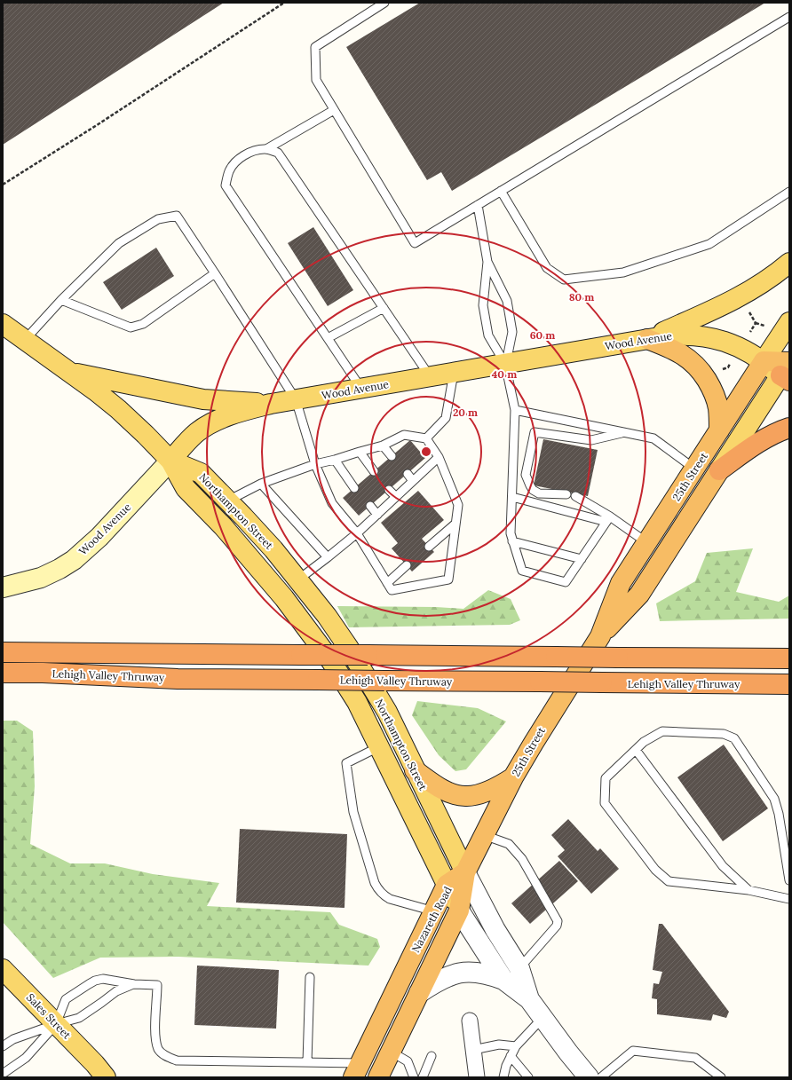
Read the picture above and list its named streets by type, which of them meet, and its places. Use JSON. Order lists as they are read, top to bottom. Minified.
{"streets":{"highway":["Wood Avenue","25th Street","Lehigh Valley Thruway","Nazareth Road"],"main road":["Northampton Street","Sales Street"]},"crossings":[["Wood Avenue","25th Street"],["Wood Avenue","Northampton Street"],["25th Street","Northampton Street"],["25th Street","Nazareth Road"],["Northampton Street","Nazareth Road"]],"rings":["80 m","60 m","40 m","20 m"]}
